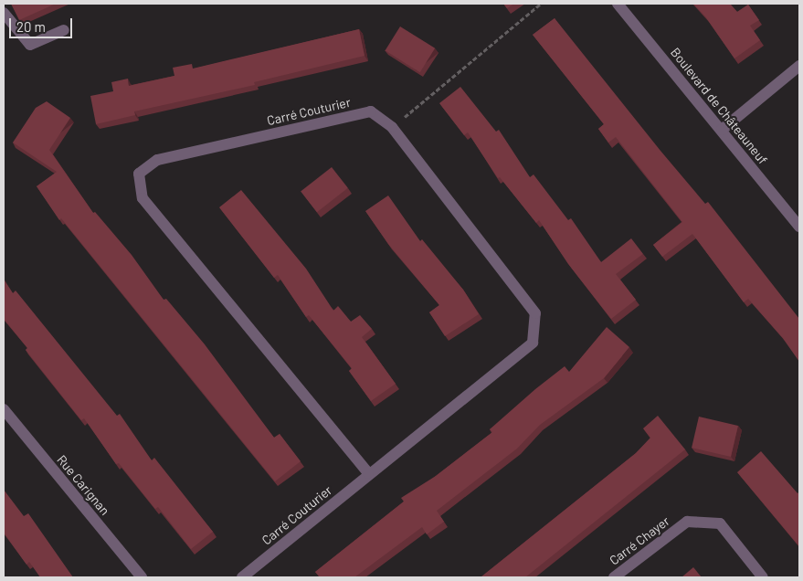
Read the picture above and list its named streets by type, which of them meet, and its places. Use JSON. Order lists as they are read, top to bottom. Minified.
{"streets":{"street":["Boulevard de Châteauneuf","Carré Couturier","Rue Carignan","Carré Chayer"]},"scale_bar":"20 m"}
